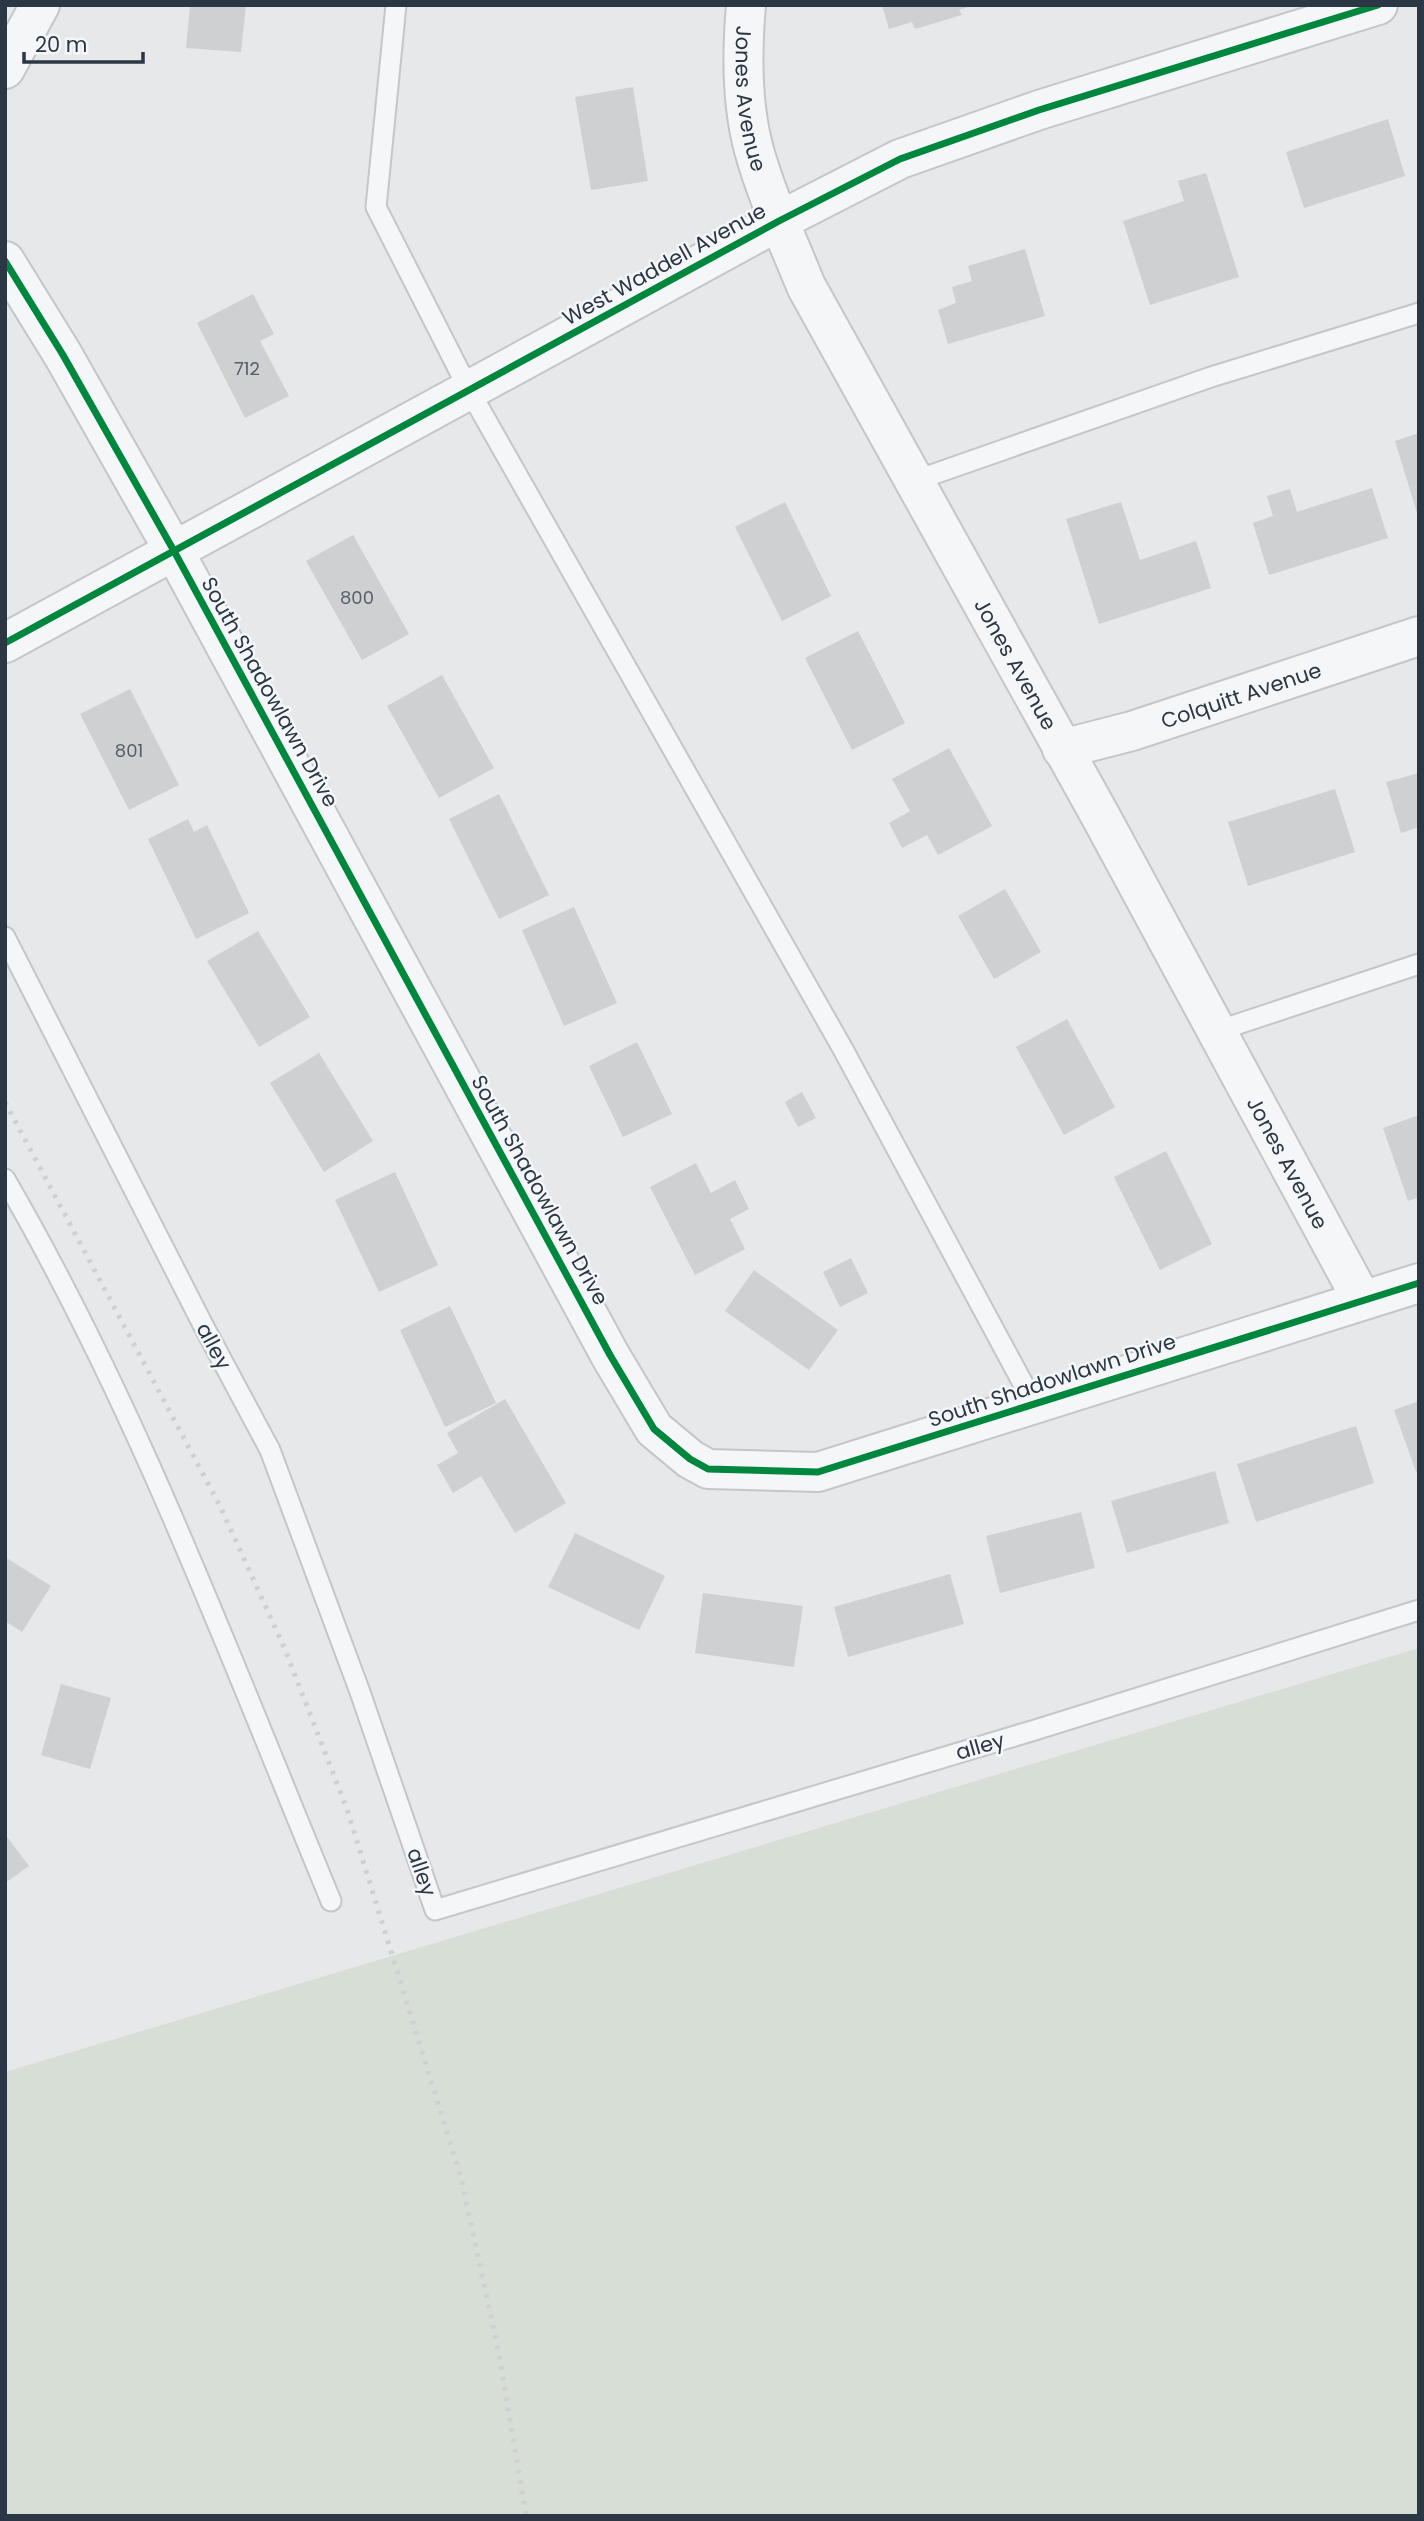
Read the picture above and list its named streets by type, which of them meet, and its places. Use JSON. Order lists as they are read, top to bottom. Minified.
{"streets":{"street":["Jones Avenue","West Waddell Avenue","South Shadowlawn Drive","Colquitt Avenue"],"lane":["alley"]},"crossings":[["Jones Avenue","West Waddell Avenue"],["Jones Avenue","South Shadowlawn Drive"],["Jones Avenue","Colquitt Avenue"],["West Waddell Avenue","South Shadowlawn Drive"]],"house_numbers":["712","800","801"],"scale_bar":"20 m"}
